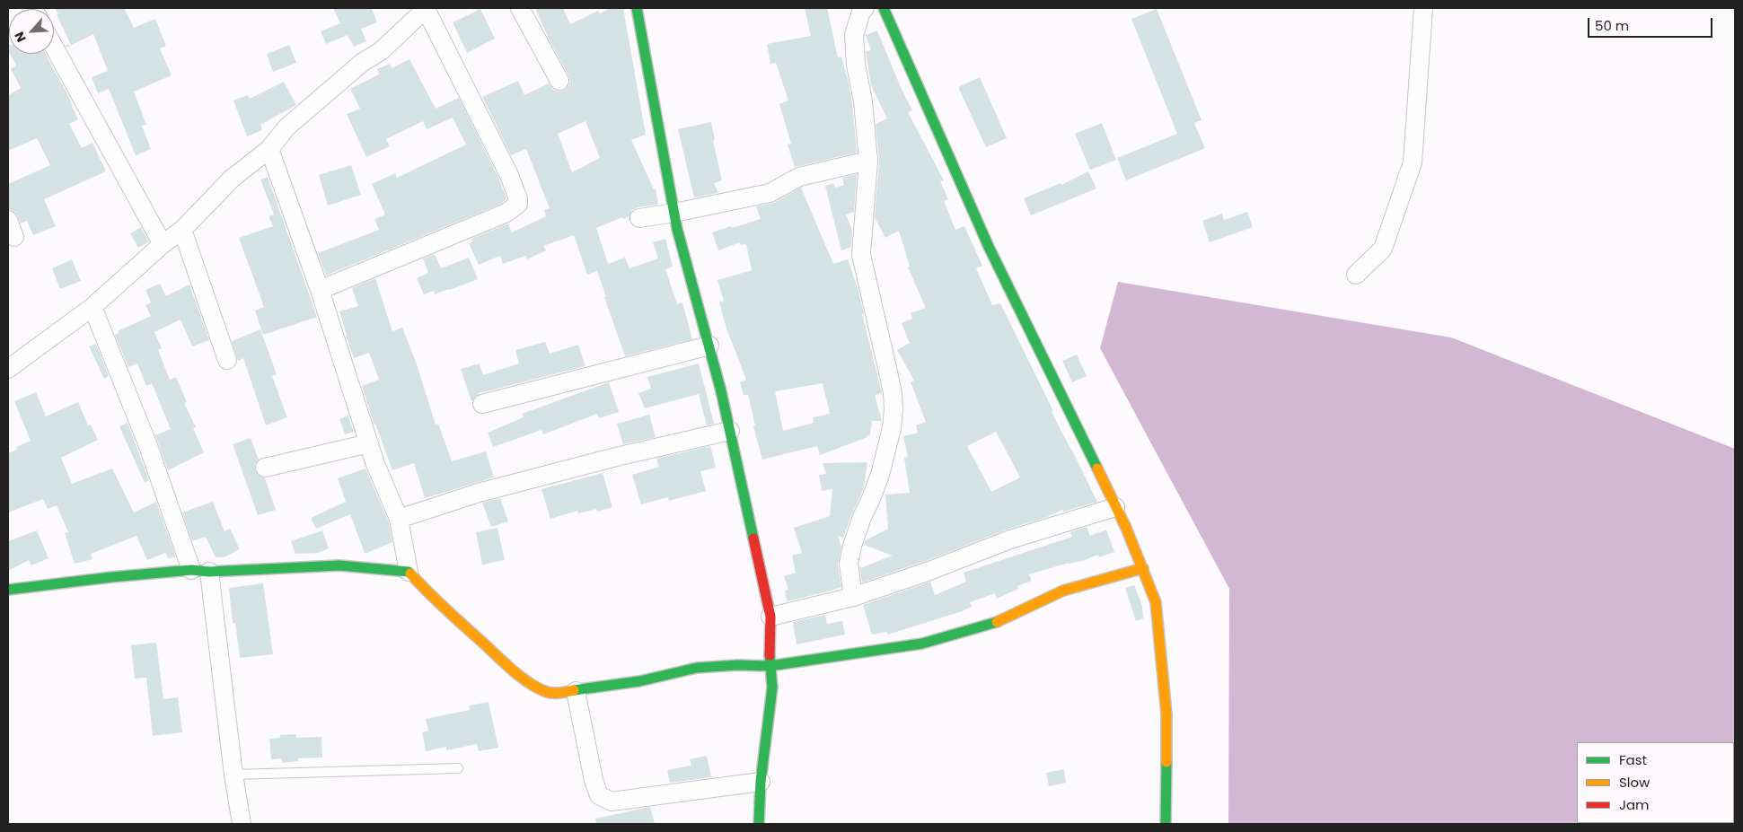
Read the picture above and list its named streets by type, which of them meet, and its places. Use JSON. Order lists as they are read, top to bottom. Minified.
{"legend":["Fast","Slow","Jam"],"scale_bar":"50 m","north":"bottom left"}
